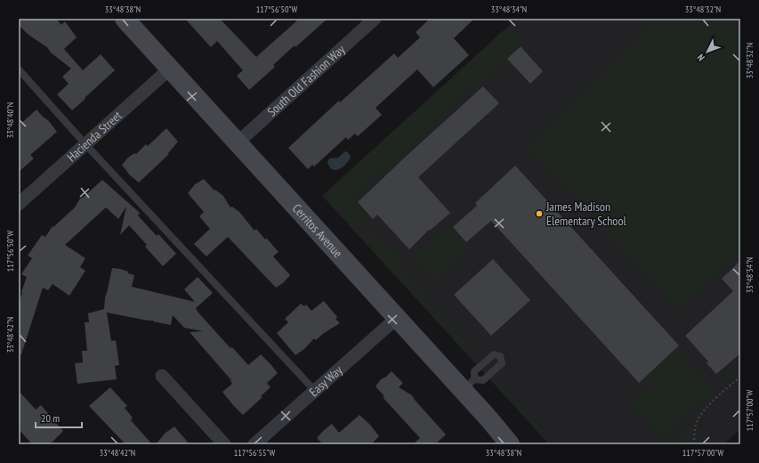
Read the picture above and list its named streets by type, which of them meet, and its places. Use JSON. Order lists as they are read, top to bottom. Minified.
{"streets":{"street":["South Old Fashion Way","Hacienda Street","Cerritos Avenue","Easy Way"]},"crossings":[["South Old Fashion Way","Cerritos Avenue"],["Hacienda Street","Cerritos Avenue"],["Cerritos Avenue","Easy Way"]],"places":["James Madison Elementary School"],"scale_bar":"20 m","north":"bottom left","coordinates":["33°48'38\"N","117°56'50\"W","33°48'34\"N","33°48'32\"N","33°48'40\"N","33°48'42\"N","117°57'00\"W","117°56'55\"W"]}
